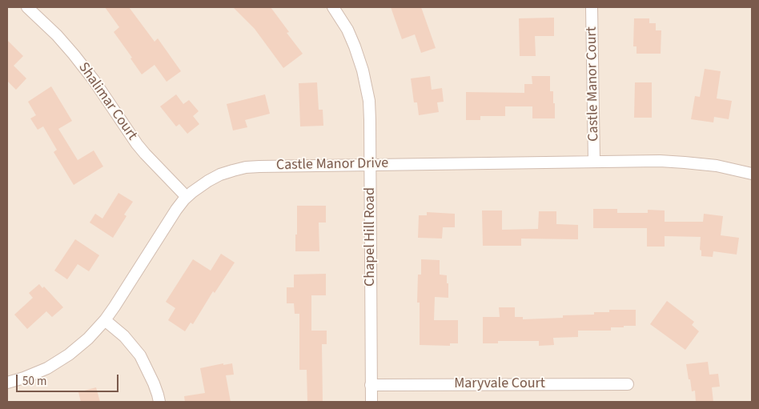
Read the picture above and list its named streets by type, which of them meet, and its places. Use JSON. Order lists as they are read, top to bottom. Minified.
{"streets":{"street":["Castle Manor Court","Shalimar Court","Castle Manor Drive","Chapel Hill Road","Maryvale Court"]},"crossings":[["Castle Manor Court","Castle Manor Drive"],["Shalimar Court","Castle Manor Drive"],["Castle Manor Drive","Chapel Hill Road"],["Chapel Hill Road","Maryvale Court"]],"scale_bar":"50 m"}
